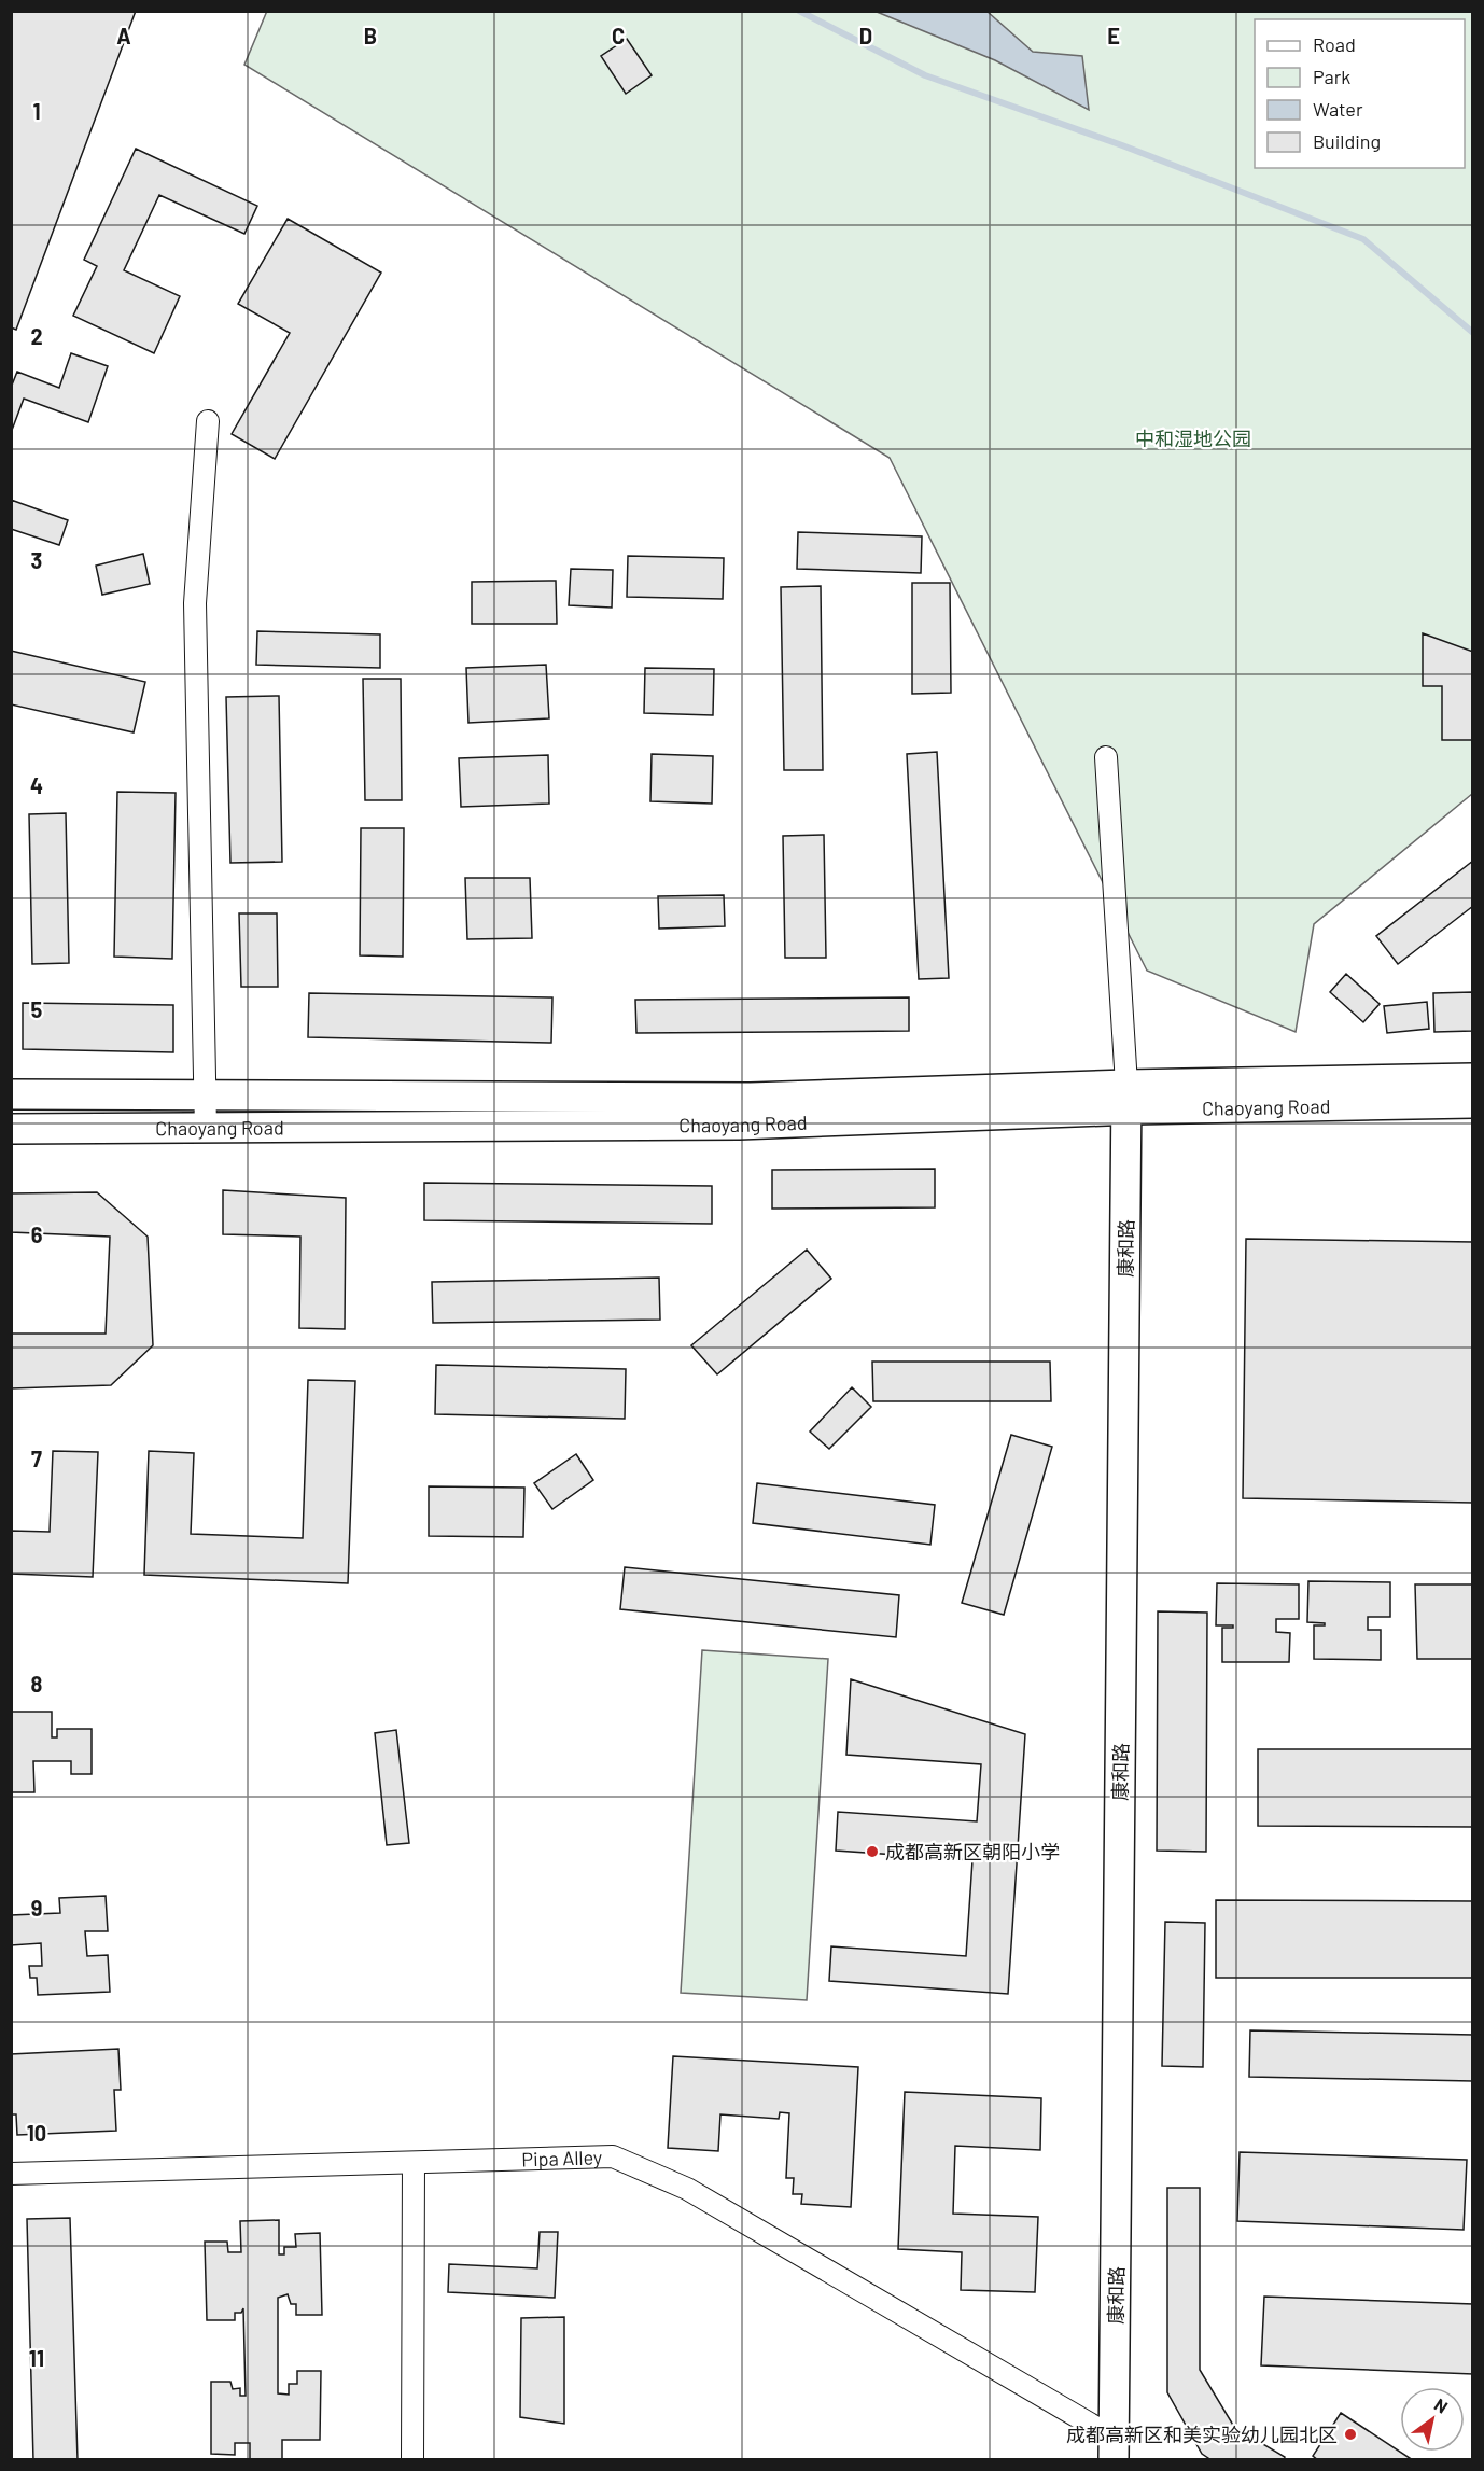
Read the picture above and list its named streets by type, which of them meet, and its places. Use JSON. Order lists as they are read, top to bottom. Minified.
{"streets":{"main road":["Chaoyang Road","康和路"],"street":["Pipa Alley"]},"crossings":[["Chaoyang Road","康和路"],["康和路","Pipa Alley"]],"parks":["中和湿地公园"],"places":["成都高新区朝阳小学","成都高新区和美实验幼儿园北区"],"legend":["Road","Park","Water","Building"],"north":"top right","grid":{"columns":["A","B","C","D","E"],"rows":["1","2","3","4","5","6","7","8","9","10","11"]}}
